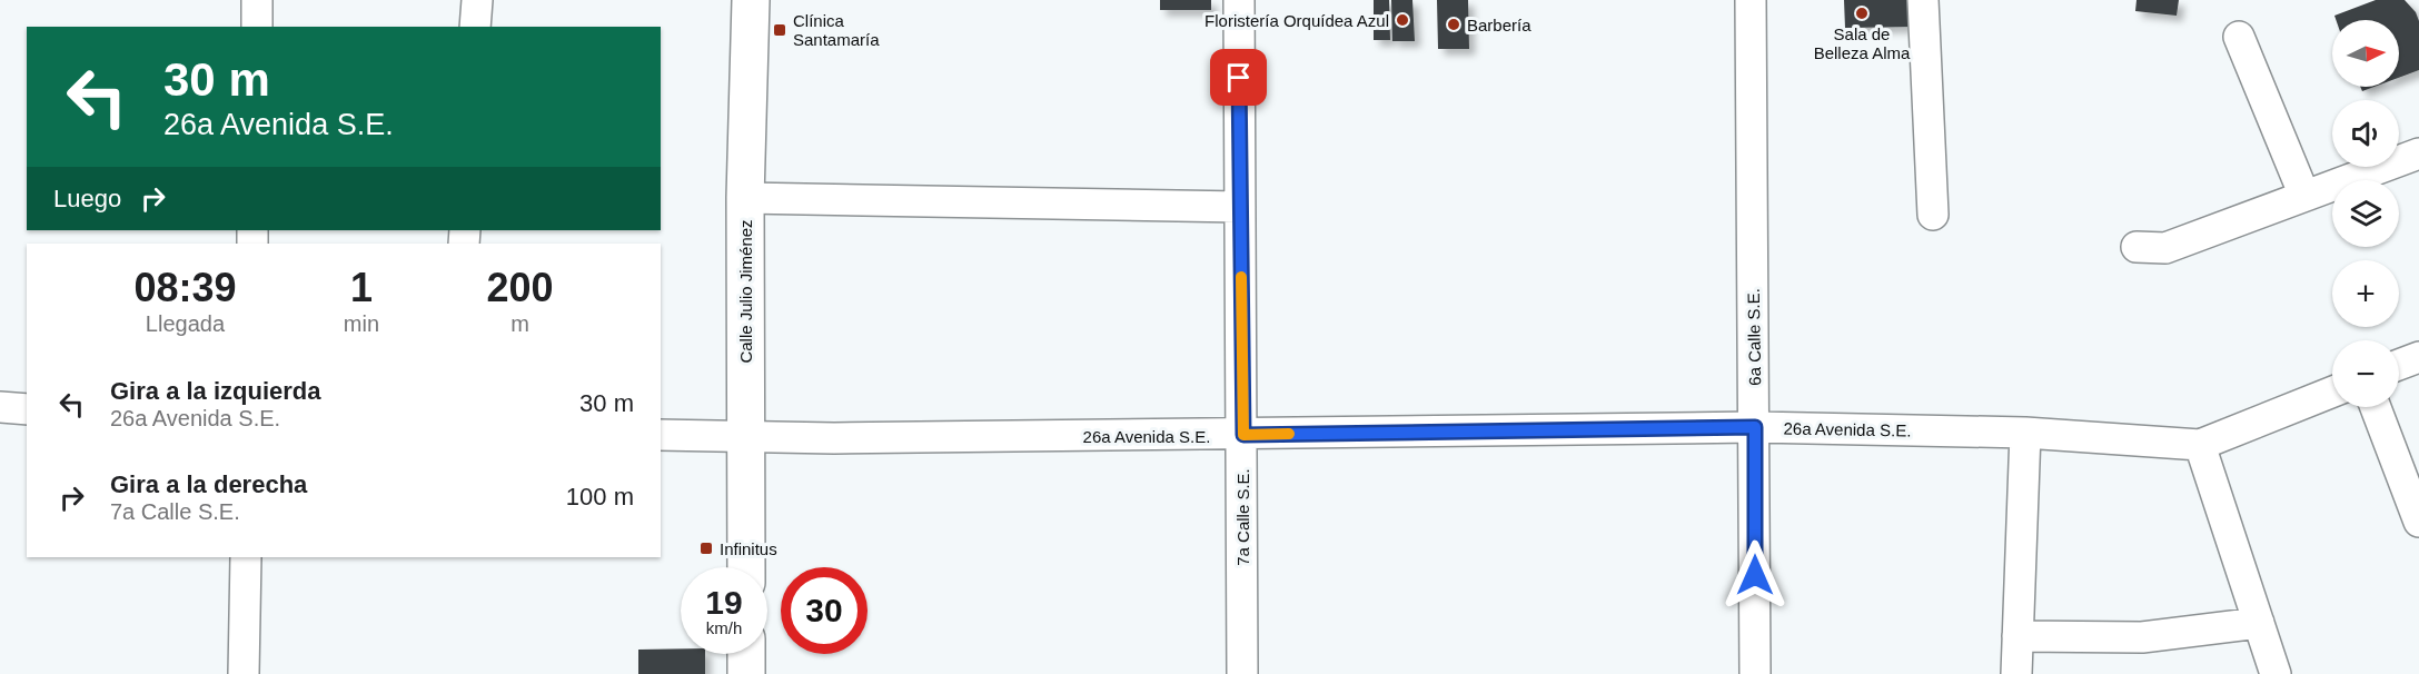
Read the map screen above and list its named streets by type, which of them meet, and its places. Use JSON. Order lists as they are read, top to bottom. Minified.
{"streets":{"main road":["Calle Julio Jiménez"],"street":["6a Calle S.E.","26a Avenida S.E.","7a Calle S.E."]},"crossings":[["Calle Julio Jiménez","26a Avenida S.E."],["6a Calle S.E.","26a Avenida S.E."],["26a Avenida S.E.","7a Calle S.E."]],"places":{"other":["Sala de Belleza Alma","Floristería Orquídea Azul","Barbería"],"transit":["Clínica Santamaría","Infinitus"]},"north":"right","page":{"map_buttons":["+","−"],"turn":["30 m","26a Avenida S.E."],"then":"Luego","eta":["08:39","Llegada","1","min","200","m"],"list":[{"name":"Gira a la izquierda","note":"26a Avenida S.E.","value":"30 m"},{"name":"Gira a la derecha","note":"7a Calle S.E.","value":"100 m"}],"speed":"19 km/h","limit":"30"}}
